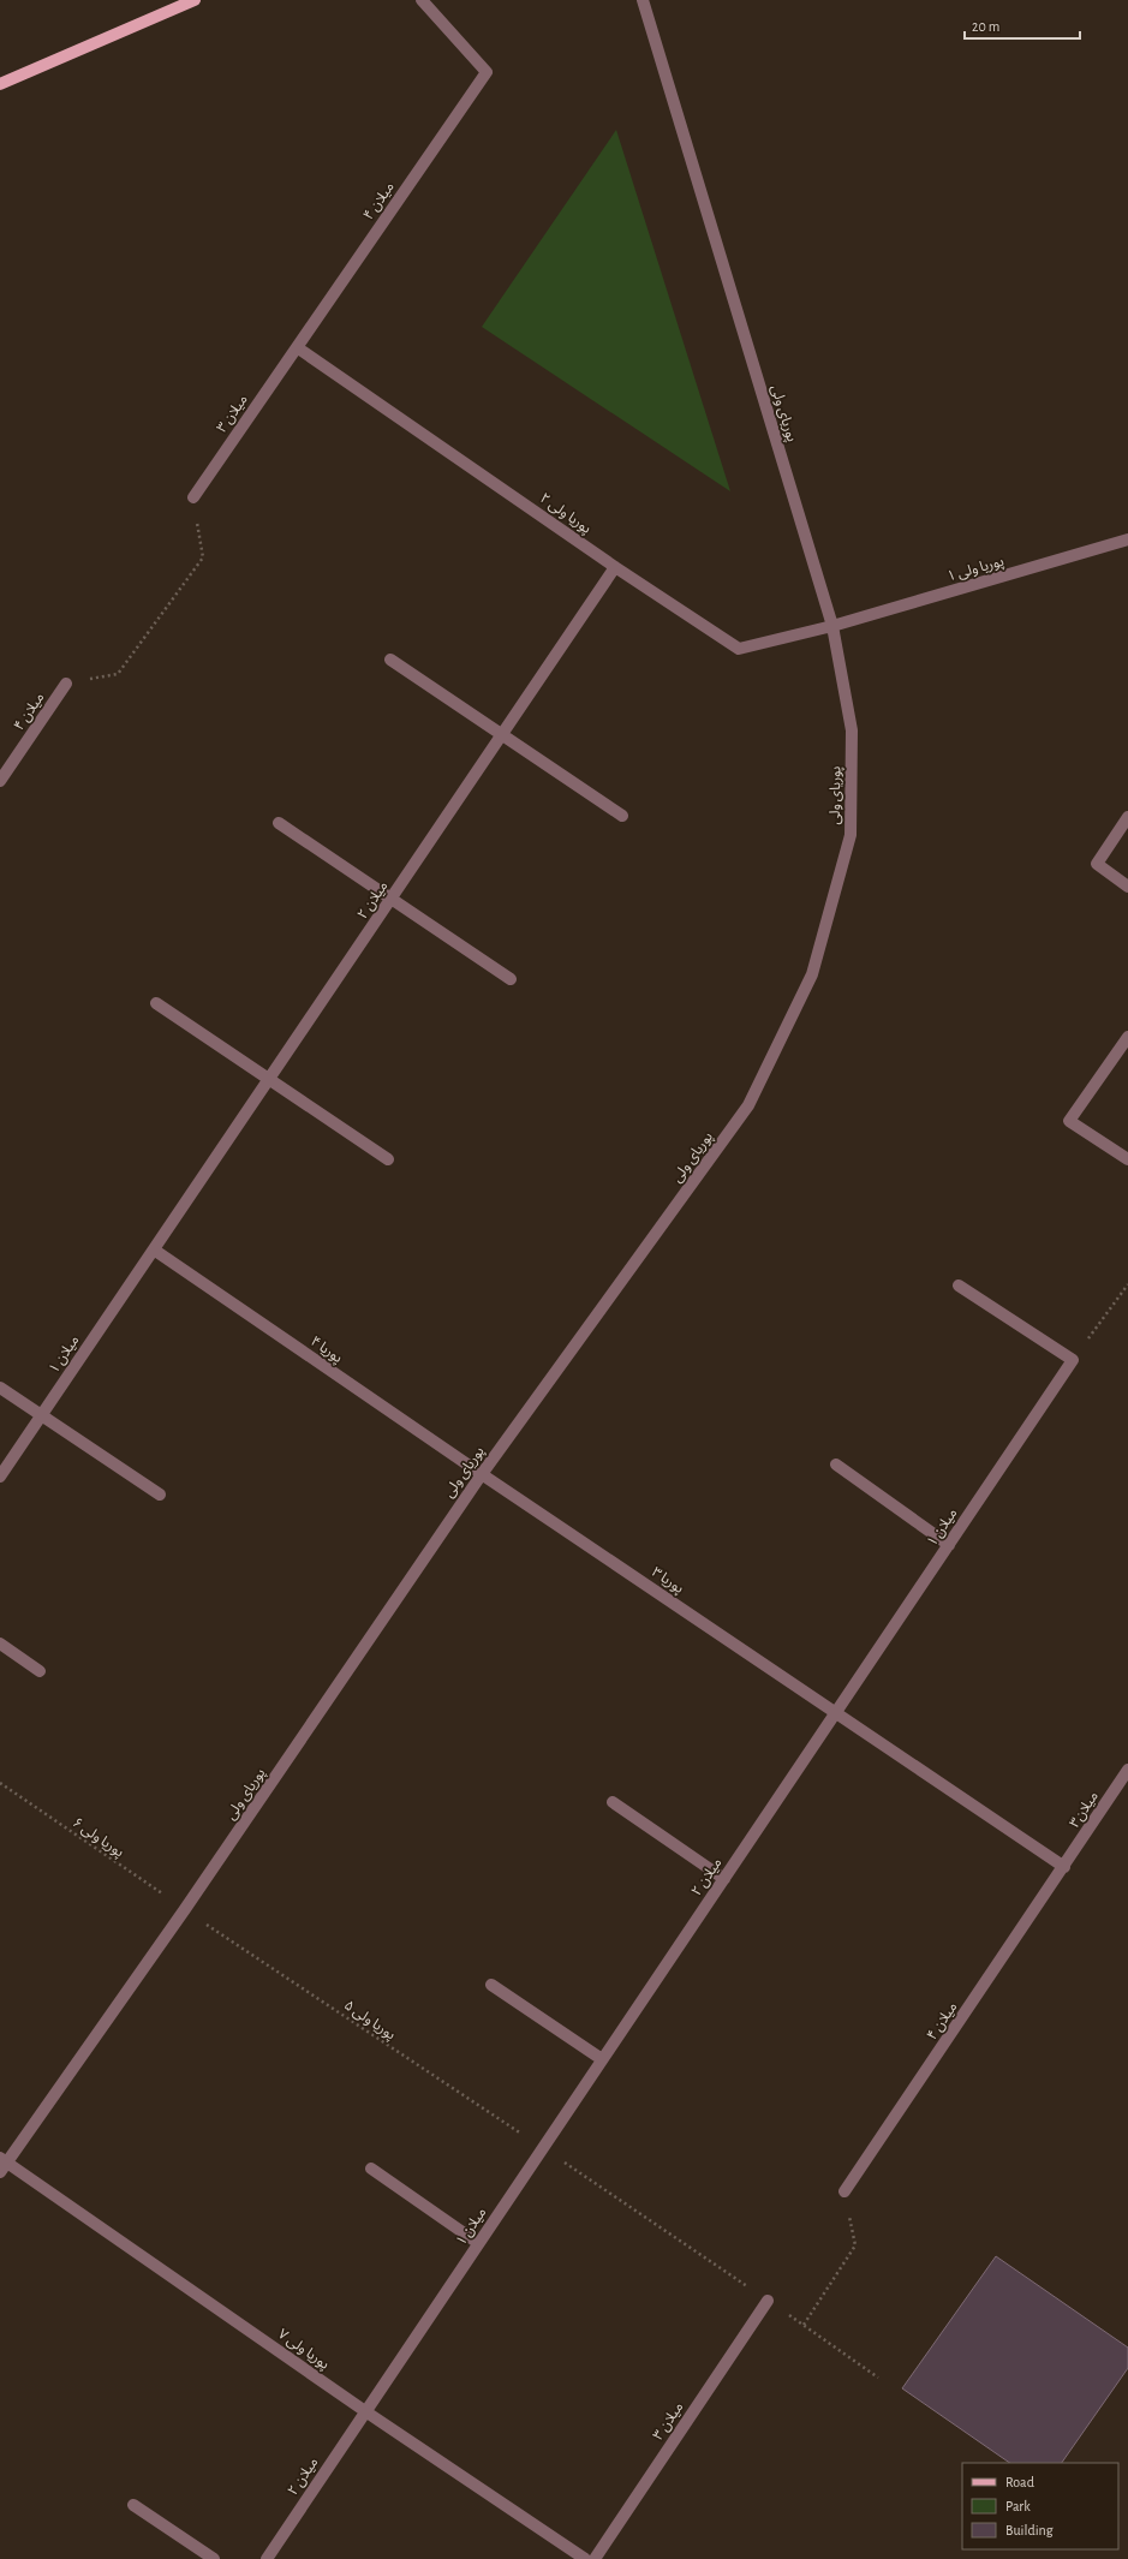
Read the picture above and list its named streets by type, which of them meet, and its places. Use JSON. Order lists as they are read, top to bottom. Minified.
{"streets":{"street":["میلان ۴","میلان ۳","پوریای ولی","پوریا ولی ۲","پوریا ولی ۱","میلان ۲","پوریا ۴","میلان ۱","پوریا ۳","میلان۳","پوریا ولی ۷"],"path":["پوریا ولی ۶","پوریا ولی ۵"]},"crossings":[["میلان ۴","میلان ۳"],["میلان ۴","پوریا ولی ۲"],["میلان ۴","پوریا ۳"],["میلان ۴","میلان۳"],["میلان ۳","پوریا ولی ۲"],["میلان ۳","پوریا ولی ۵"],["پوریای ولی","پوریا ولی ۲"],["پوریای ولی","پوریا ولی ۱"],["پوریای ولی","پوریا ۴"],["پوریای ولی","پوریا ۳"],["پوریای ولی","پوریا ولی ۶"],["پوریای ولی","پوریا ولی ۵"],["پوریای ولی","پوریا ولی ۷"],["پوریا ولی ۲","پوریا ولی ۱"],["پوریا ولی ۲","میلان ۲"],["میلان ۲","پوریا ۴"],["میلان ۲","میلان ۱"],["میلان ۲","پوریا ۳"],["میلان ۲","پوریا ولی ۷"],["پوریا ۴","میلان ۱"],["پوریا ۴","پوریا ۳"],["میلان ۱","پوریا ۳"],["میلان ۱","پوریا ولی ۵"],["میلان ۱","پوریا ولی ۷"],["پوریا ۳","میلان۳"],["پوریا ولی ۶","پوریا ولی ۵"]],"legend":["Road","Park","Building"],"scale_bar":"20 m"}
